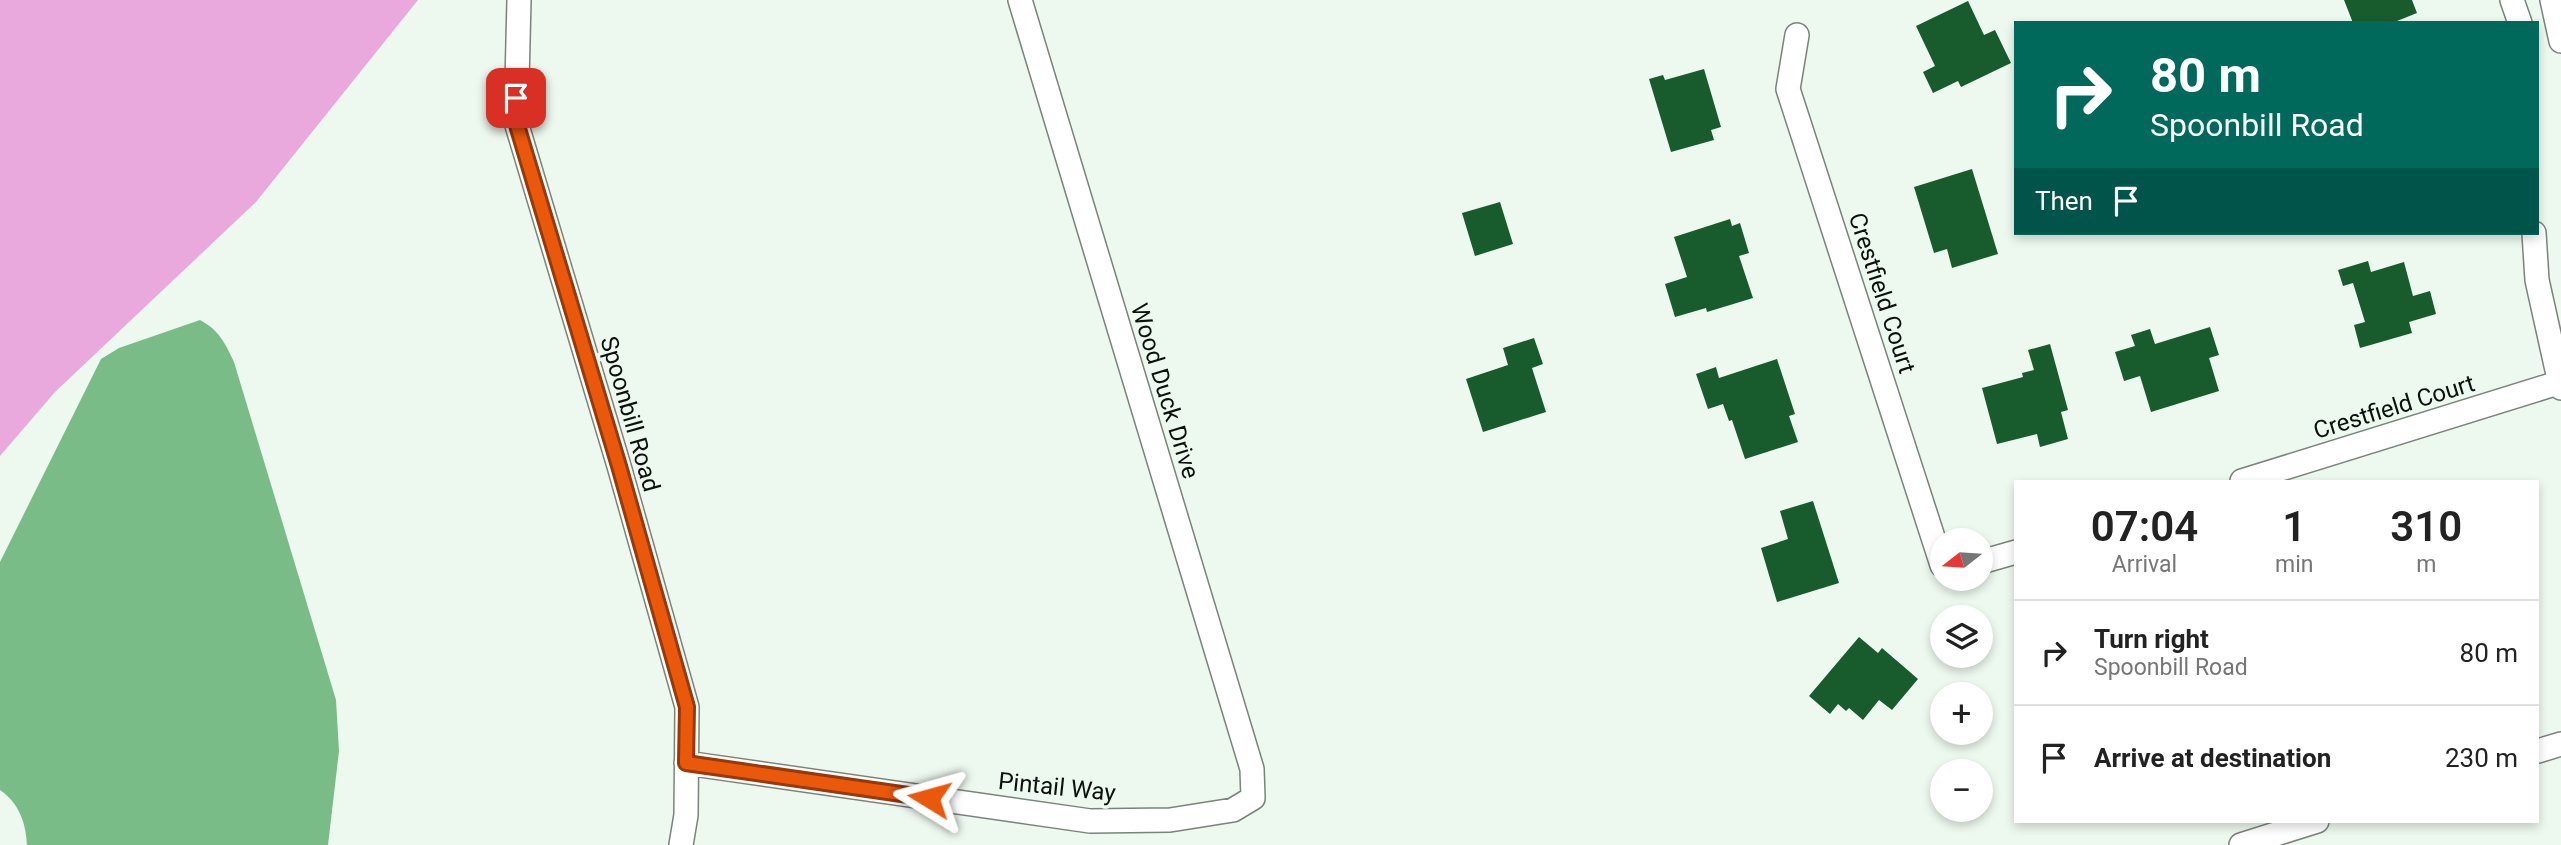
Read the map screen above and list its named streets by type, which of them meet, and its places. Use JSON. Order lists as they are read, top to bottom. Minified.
{"streets":{"street":["Crestfield Court","Wood Duck Drive","Spoonbill Road","Pintail Way"]},"crossings":[["Wood Duck Drive","Pintail Way"],["Spoonbill Road","Pintail Way"]],"north":"left","page":{"turn":["80 m","Spoonbill Road"],"then":"Then","eta":["07:04","Arrival","1","min","310","m"],"map_buttons":["+","−"],"list":[{"name":"Turn right","note":"Spoonbill Road","value":"80 m"},{"name":"Arrive at destination","value":"230 m"}]}}
